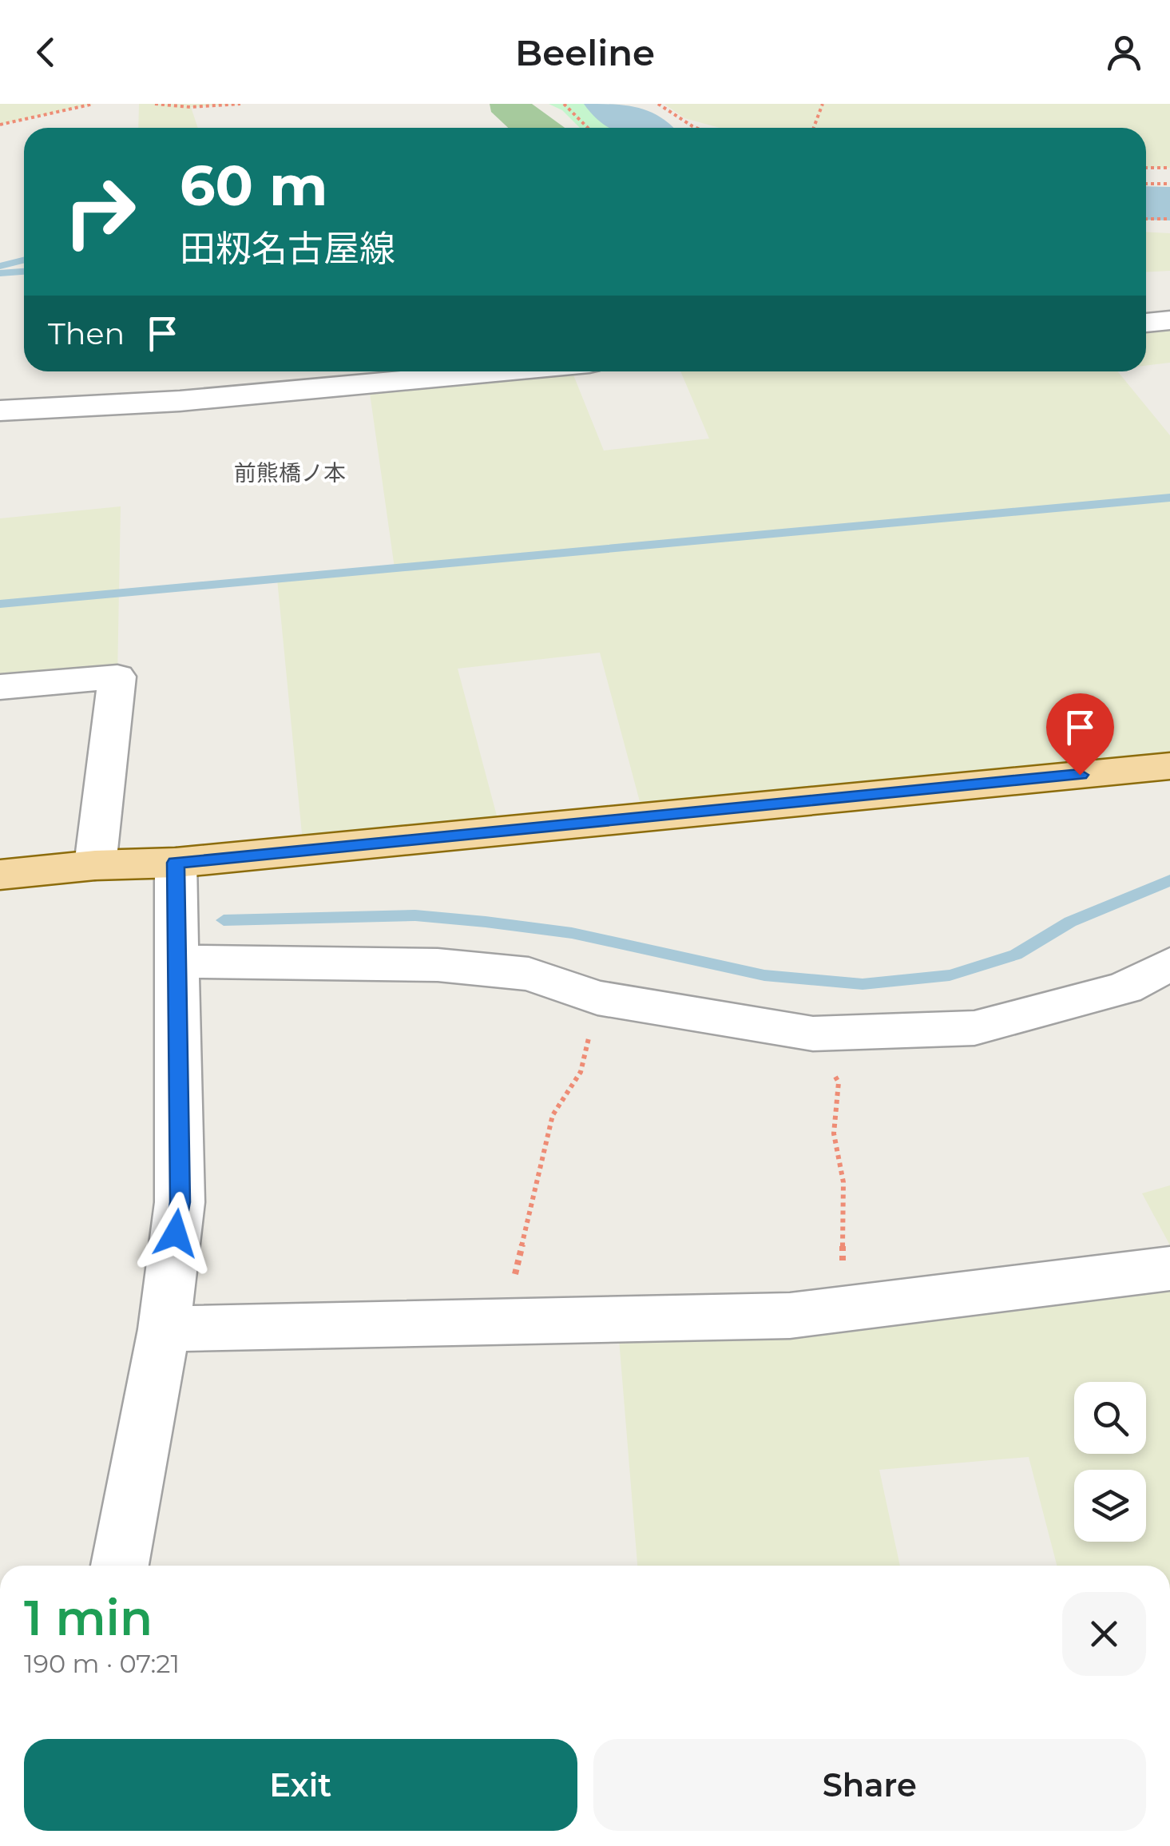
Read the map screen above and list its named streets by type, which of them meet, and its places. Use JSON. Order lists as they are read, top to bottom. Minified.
{"districts":["前熊橋ノ本"],"page":{"header":"Beeline","turn":["60 m","田籾名古屋線"],"then":"Then","heading":["1 min","190 m · 07:21"],"buttons":["Exit","Share"]}}
